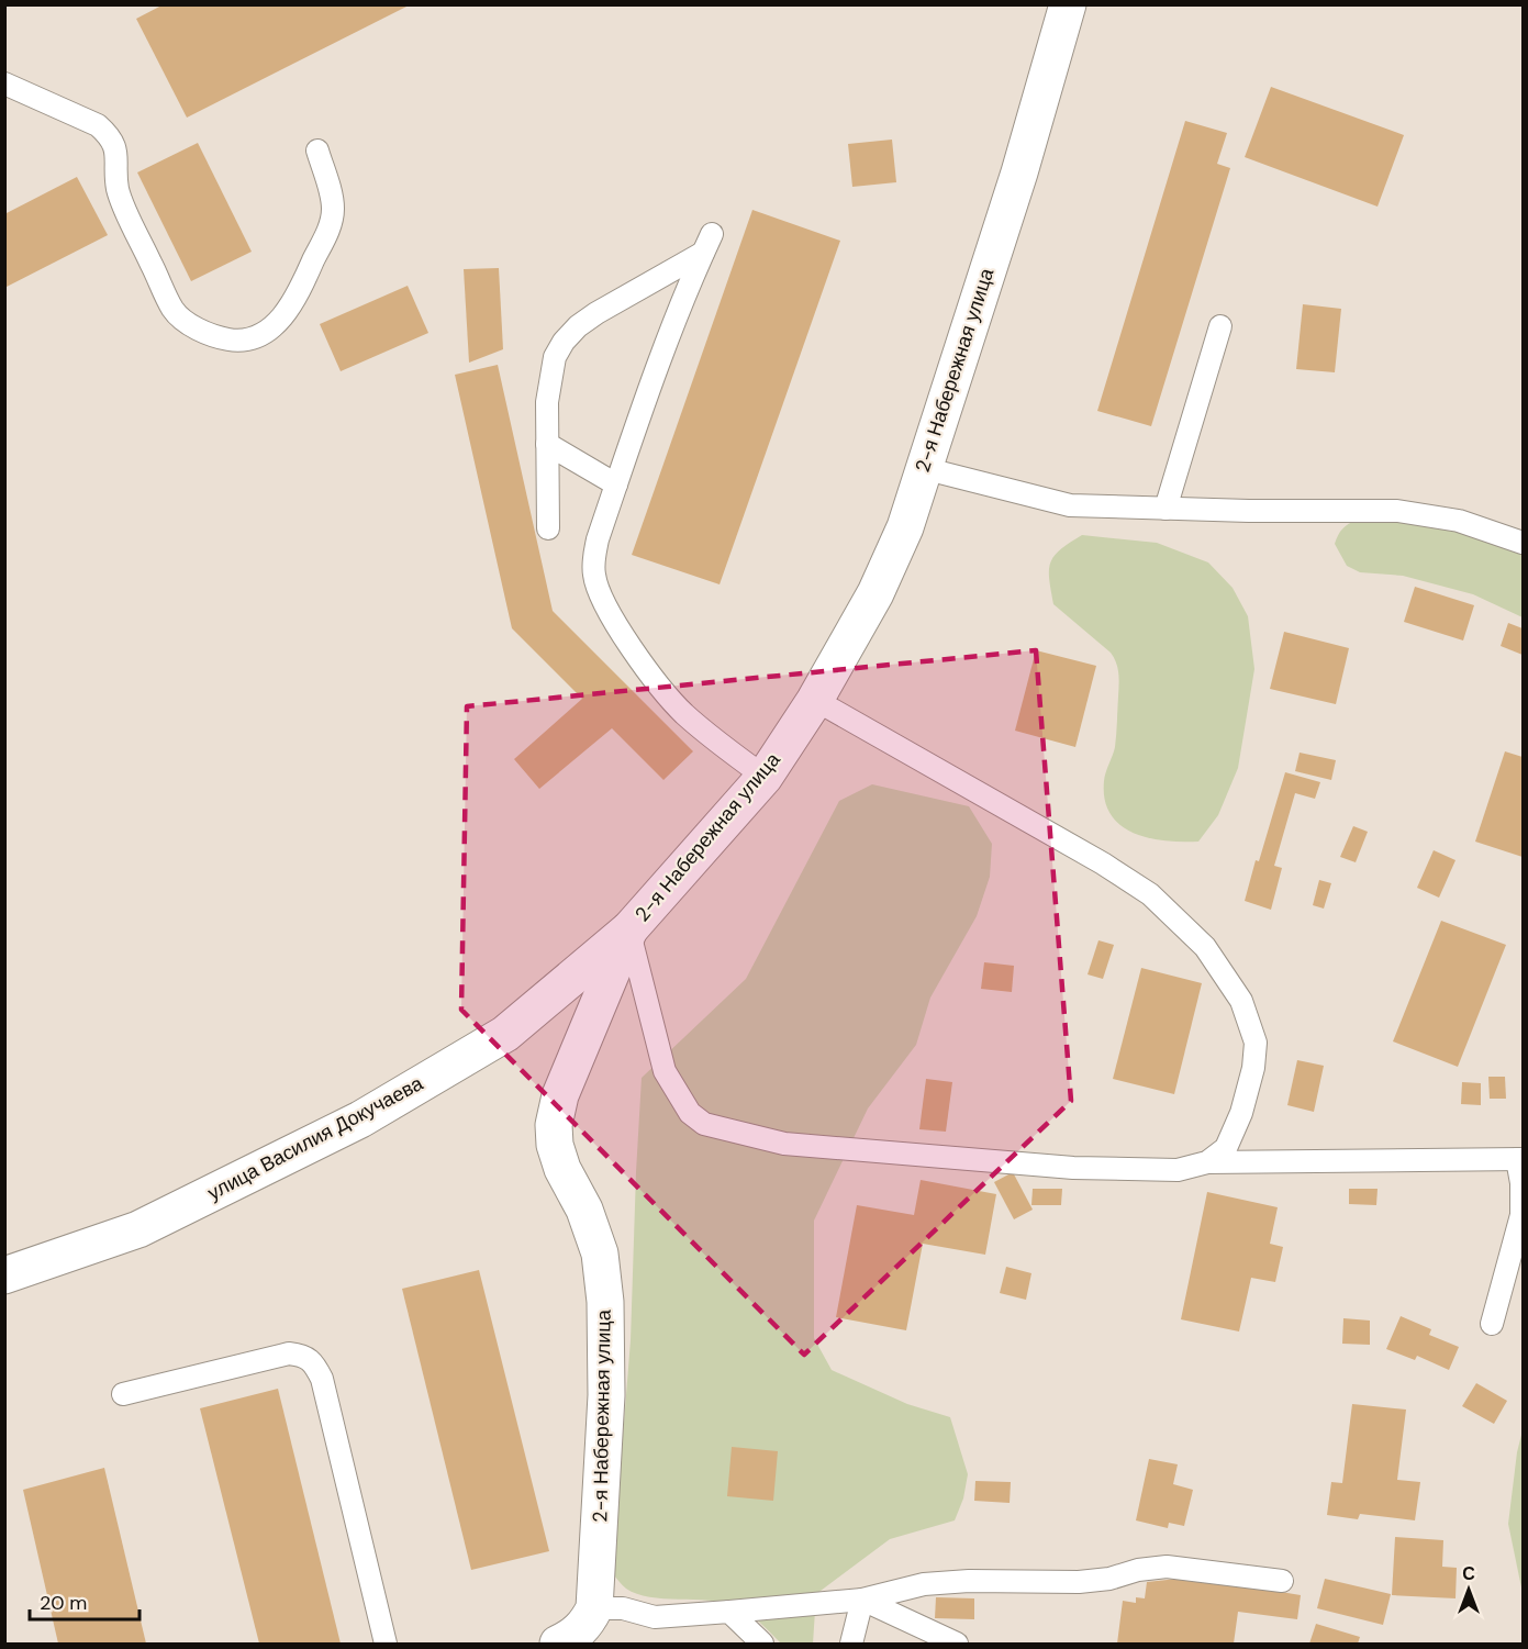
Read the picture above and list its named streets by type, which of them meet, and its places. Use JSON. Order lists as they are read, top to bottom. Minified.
{"streets":{"street":["2-я Набережная улица","улица Василия Докучаева"]},"crossings":[["2-я Набережная улица","улица Василия Докучаева"]],"scale_bar":"20 m","north":"top"}
